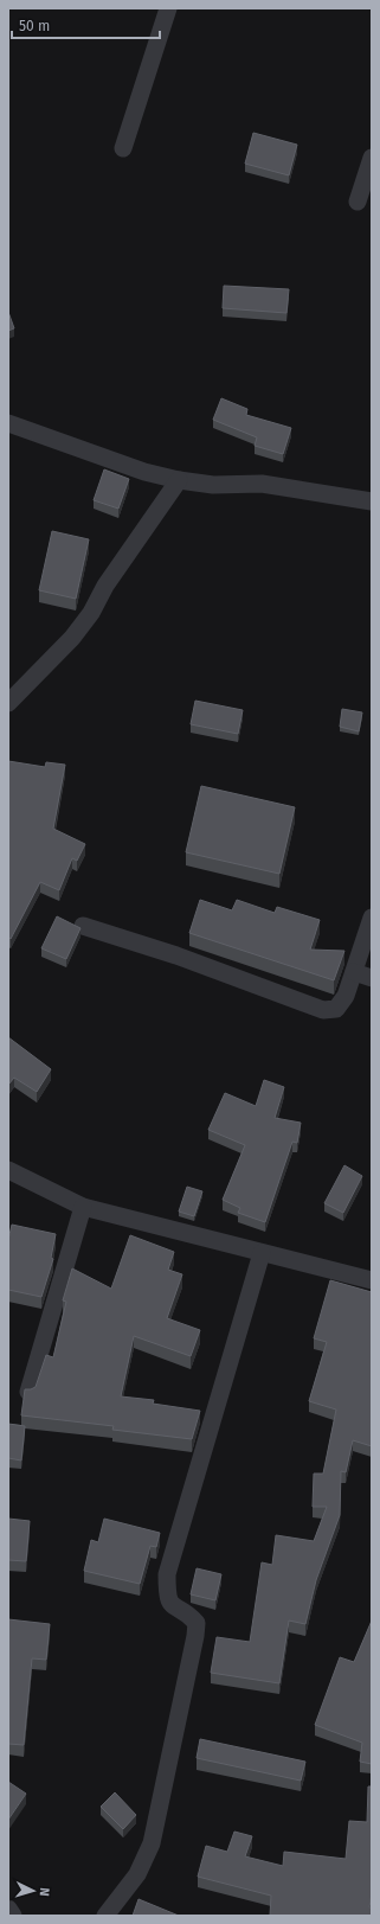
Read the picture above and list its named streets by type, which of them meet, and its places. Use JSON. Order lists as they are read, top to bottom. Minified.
{"scale_bar":"50 m","north":"right"}
